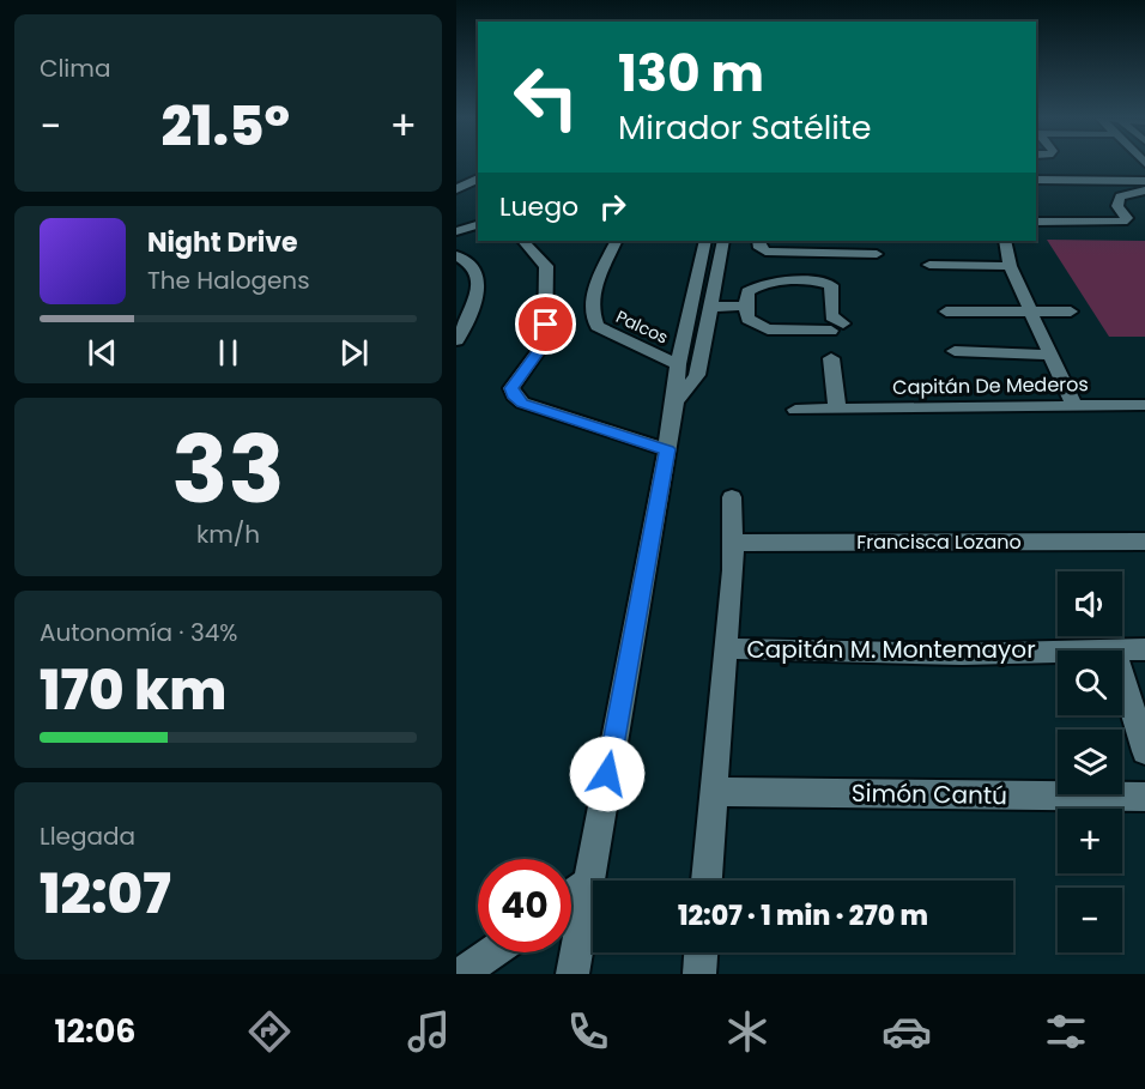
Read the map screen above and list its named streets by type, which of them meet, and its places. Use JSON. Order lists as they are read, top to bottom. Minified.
{"streets":{"street":["Palcos","Capitán De Mederos","Francisca Lozano","Capitán M. Montemayor","Simón Cantú"]},"page":{"tile":["Clima",["33","km/h"],["Autonomía · 34%","170 km"],["Llegada","12:07"]],"turn":["130 m","Mirador Satélite"],"heat":["−","21.5°","+"],"then":"Luego","song":["Night Drive","The Halogens"],"map_buttons":["+","−"],"limit":"40","trip":"12:07 · 1 min · 270 m","tabs":"12:06"}}
